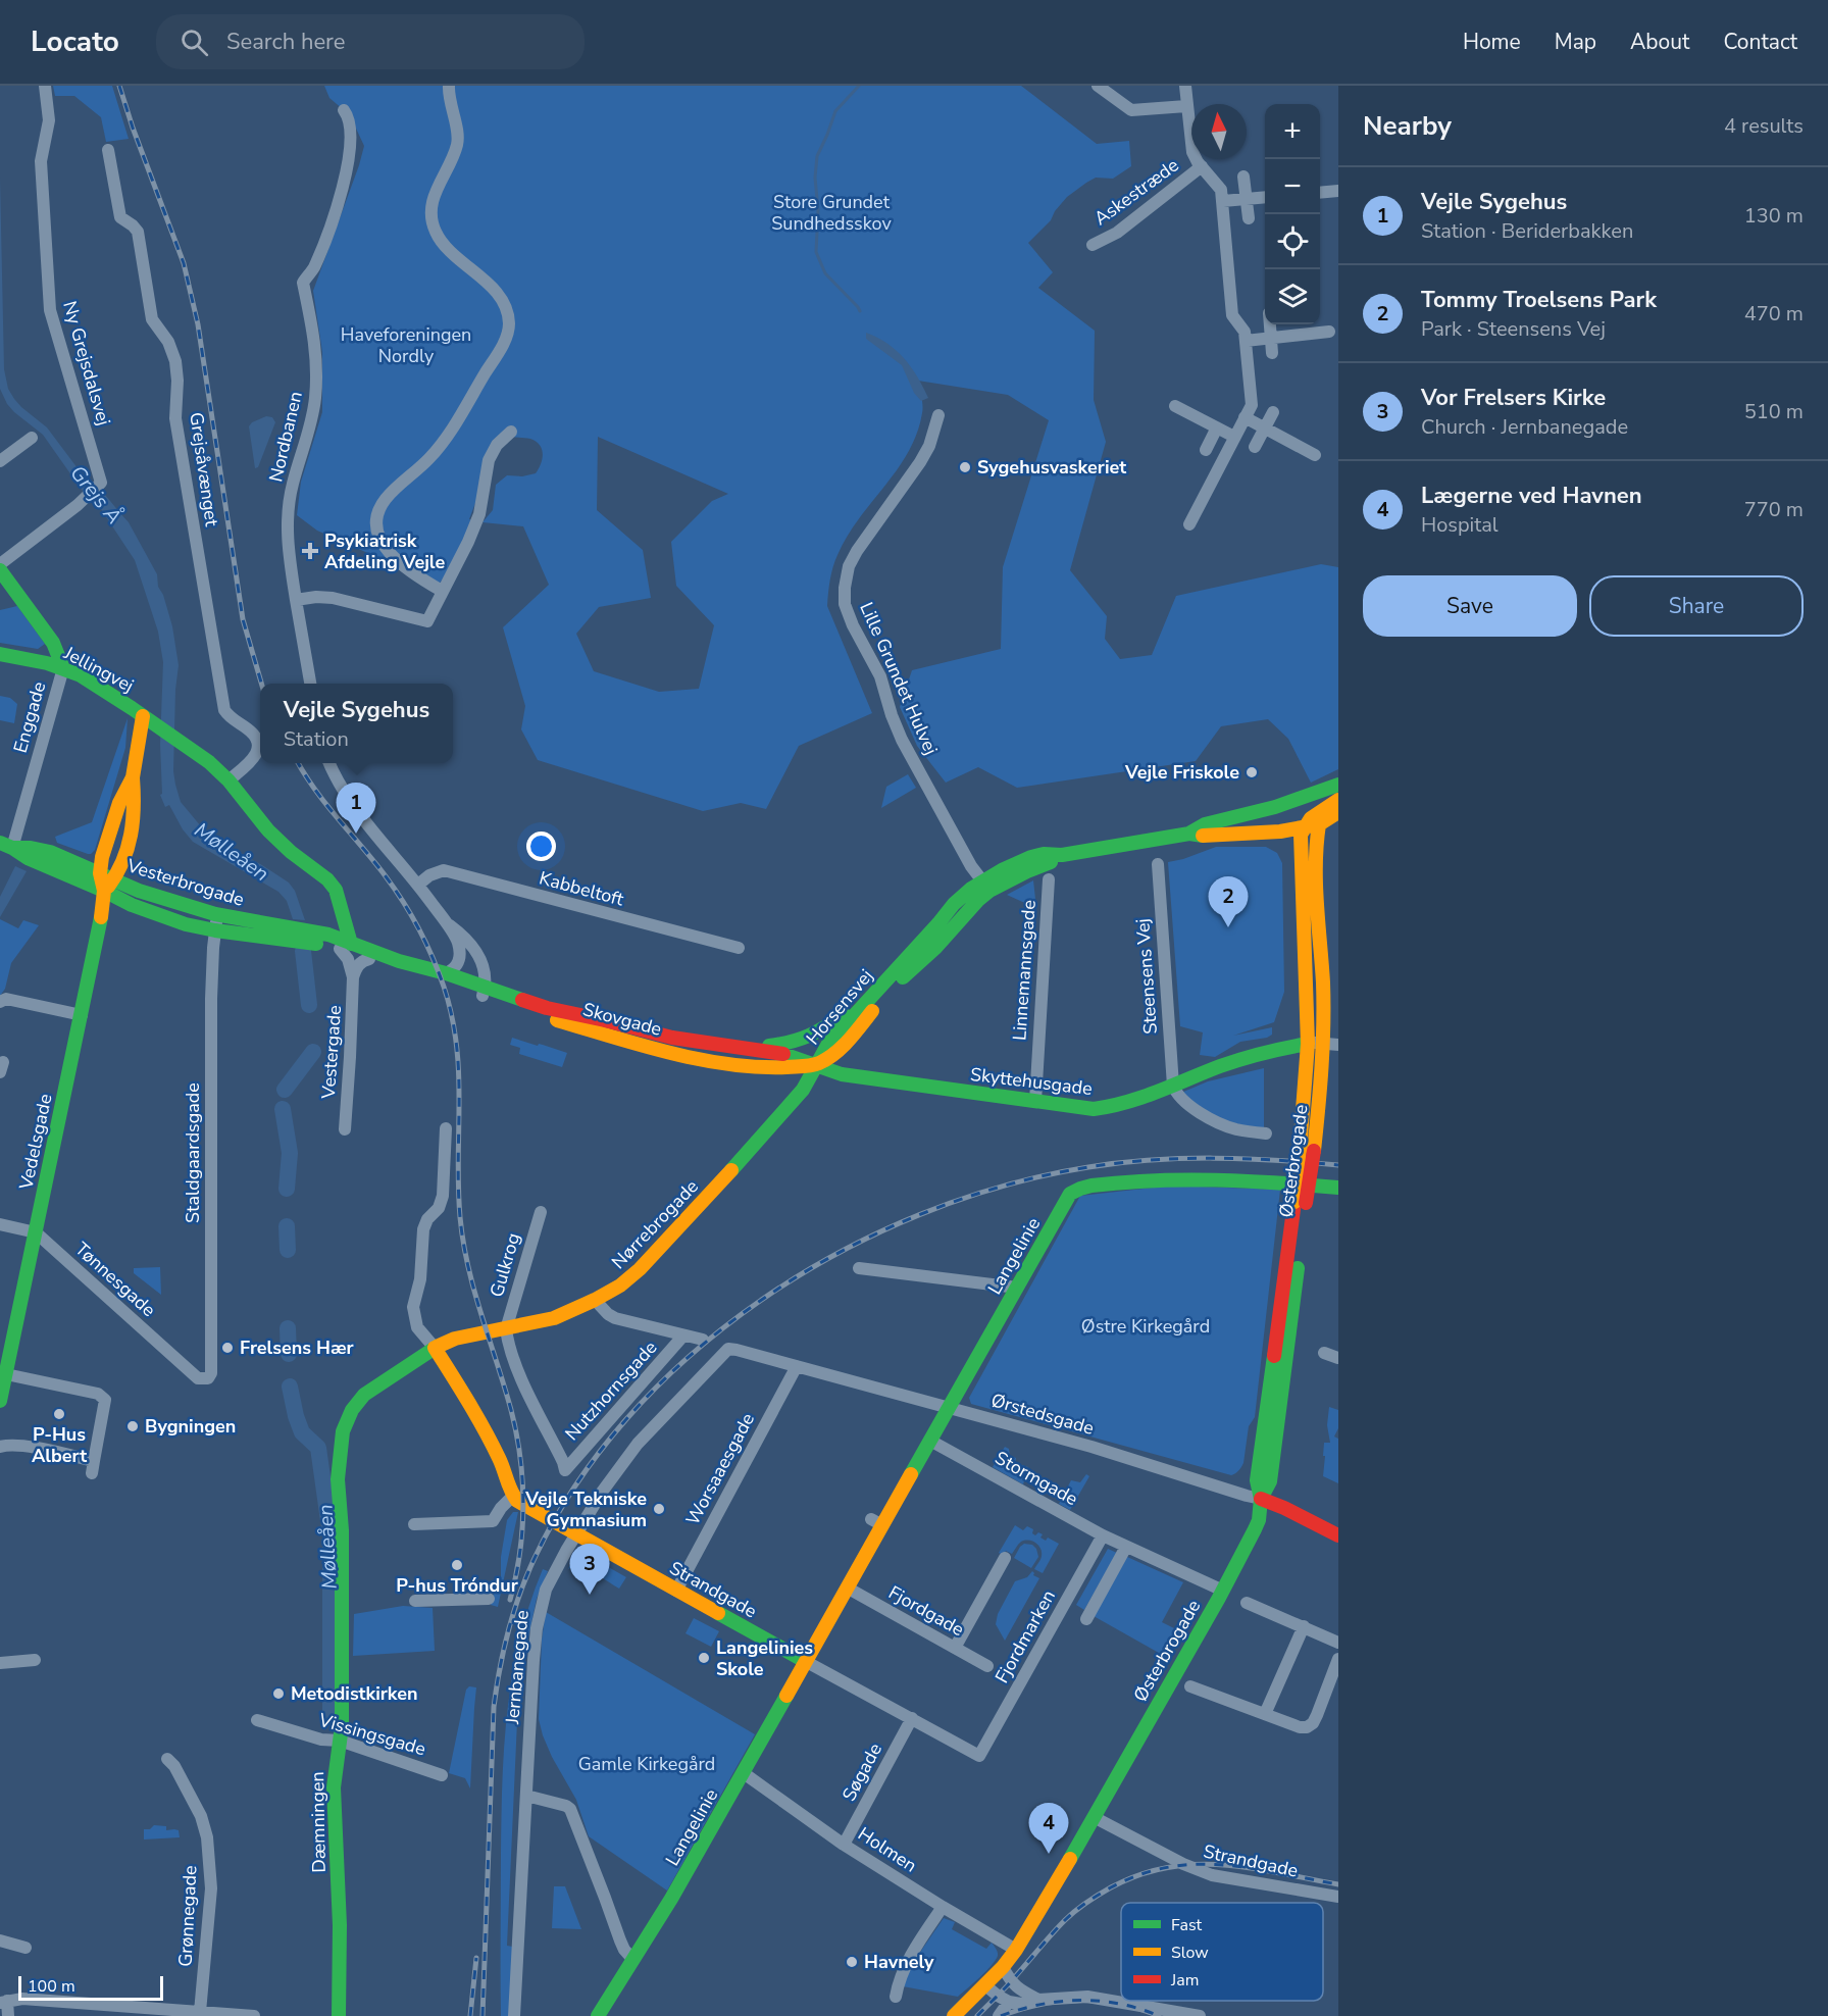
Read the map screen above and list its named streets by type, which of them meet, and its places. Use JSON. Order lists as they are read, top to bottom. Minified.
{"streets":{"main road":["Jellingvej","Vesterbrogade","Horsensvej","Skovgade","Skyttehusgade","Vedelsgade","Østerbrogade","Nørrebrogade","Langelinie","Ørstedsgade","Strandgade","Dæmningen"],"street":["Askestræde","Ny Grejsdalsvej","Nordbanen","Grejsåvænget","Lille Grundet Hulvej","Enggade","Kabbeltoft","Linnemannsgade","Steensens Vej","Vestergade","Staldgaardsgade","Gulkrog","Tønnesgade","Nutzhornsgade","Worsaaesgade","Stormgade","Fjordgade","Fjordmarken","Jernbanegade","Vissingsgade","Søgade","Holmen","Grønnegade"]},"crossings":[["Grejsåvænget","Jellingvej"],["Jellingvej","Enggade"],["Jellingvej","Vesterbrogade"],["Jellingvej","Skovgade"],["Jellingvej","Vestergade"],["Jellingvej","Vedelsgade"],["Lille Grundet Hulvej","Horsensvej"],["Enggade","Vesterbrogade"],["Vesterbrogade","Skovgade"],["Vesterbrogade","Vestergade"],["Vesterbrogade","Vedelsgade"],["Vesterbrogade","Staldgaardsgade"],["Linnemannsgade","Skyttehusgade"],["Steensens Vej","Skyttehusgade"],["Horsensvej","Skovgade"],["Horsensvej","Skyttehusgade"],["Horsensvej","Østerbrogade"],["Horsensvej","Nørrebrogade"],["Skovgade","Vestergade"],["Skovgade","Skyttehusgade"],["Skovgade","Nørrebrogade"],["Skyttehusgade","Østerbrogade"],["Skyttehusgade","Nørrebrogade"],["Vedelsgade","Tønnesgade"],["Staldgaardsgade","Tønnesgade"],["Østerbrogade","Ørstedsgade"],["Østerbrogade","Stormgade"],["Østerbrogade","Strandgade"],["Østerbrogade","Holmen"],["Nørrebrogade","Gulkrog"],["Nørrebrogade","Nutzhornsgade"],["Nørrebrogade","Dæmningen"],["Langelinie","Ørstedsgade"],["Langelinie","Stormgade"],["Langelinie","Strandgade"],["Langelinie","Fjordgade"],["Langelinie","Holmen"],["Gulkrog","Nutzhornsgade"],["Ørstedsgade","Worsaaesgade"],["Ørstedsgade","Jernbanegade"],["Worsaaesgade","Strandgade"],["Stormgade","Fjordmarken"],["Strandgade","Fjordmarken"],["Strandgade","Jernbanegade"],["Strandgade","Søgade"],["Vissingsgade","Dæmningen"],["Søgade","Holmen"]],"water":["Grejs Å","Mølleåen"],"parks":["Store Grundet Sundhedsskov","Haveforeningen Nordly","Østre Kirkegård","Gamle Kirkegård"],"places":{"other":["Sygehusvaskeriet","Vejle Friskole","Frelsens Hær","P-Hus Albert","Bygningen","Vejle Tekniske Gymnasium","P-hus Tróndur","Langelinies Skole","Metodistkirken","Havnely"],"health":["Psykiatrisk Afdeling Vejle"]},"legend":["Fast","Slow","Jam"],"scale_bar":"100 m","north":"top","page":{"header":"Locato","search":"Search here","nav":["Home","Map","About","Contact"],"heading":["Nearby","4 results"],"map_buttons":["+","−"],"list":[{"mark":"1","name":"Vejle Sygehus","note":"Station · Beriderbakken","value":"130 m"},{"mark":"2","name":"Tommy Troelsens Park","note":"Park · Steensens Vej","value":"470 m"},{"mark":"3","name":"Vor Frelsers Kirke","note":"Church · Jernbanegade","value":"510 m"},{"mark":"4","name":"Lægerne ved Havnen","note":"Hospital","value":"770 m"}],"buttons":["Save","Share"],"popup":["Vejle Sygehus","Station"],"pins":["1","2","3","4"],"scale":"100 m"}}
